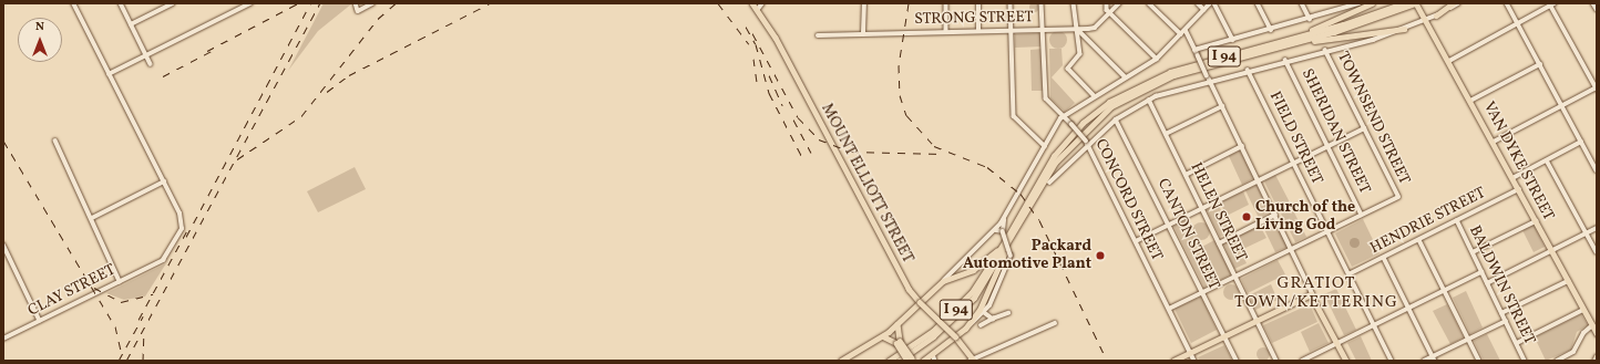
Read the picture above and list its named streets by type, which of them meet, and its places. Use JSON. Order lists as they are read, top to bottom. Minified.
{"streets":{"highway":["I 94"],"main road":["VAN DYKE STREET","MOUNT ELLIOTT STREET"],"street":["STRONG STREET","TOWNSEND STREET","SHERIDAN STREET","FIELD STREET","CONCORD STREET","HELEN STREET","HENDRIE STREET","CANTON STREET","BALDWIN STREET","CLAY STREET"]},"crossings":[["STRONG STREET","CONCORD STREET"],["I 94","VAN DYKE STREET"],["TOWNSEND STREET","SHERIDAN STREET"],["FIELD STREET","HENDRIE STREET"],["VAN DYKE STREET","HENDRIE STREET"],["HENDRIE STREET","BALDWIN STREET"]],"districts":["GRATIOT TOWN/KETTERING"],"places":["Church of the Living God","Packard Automotive Plant"],"north":"top"}
